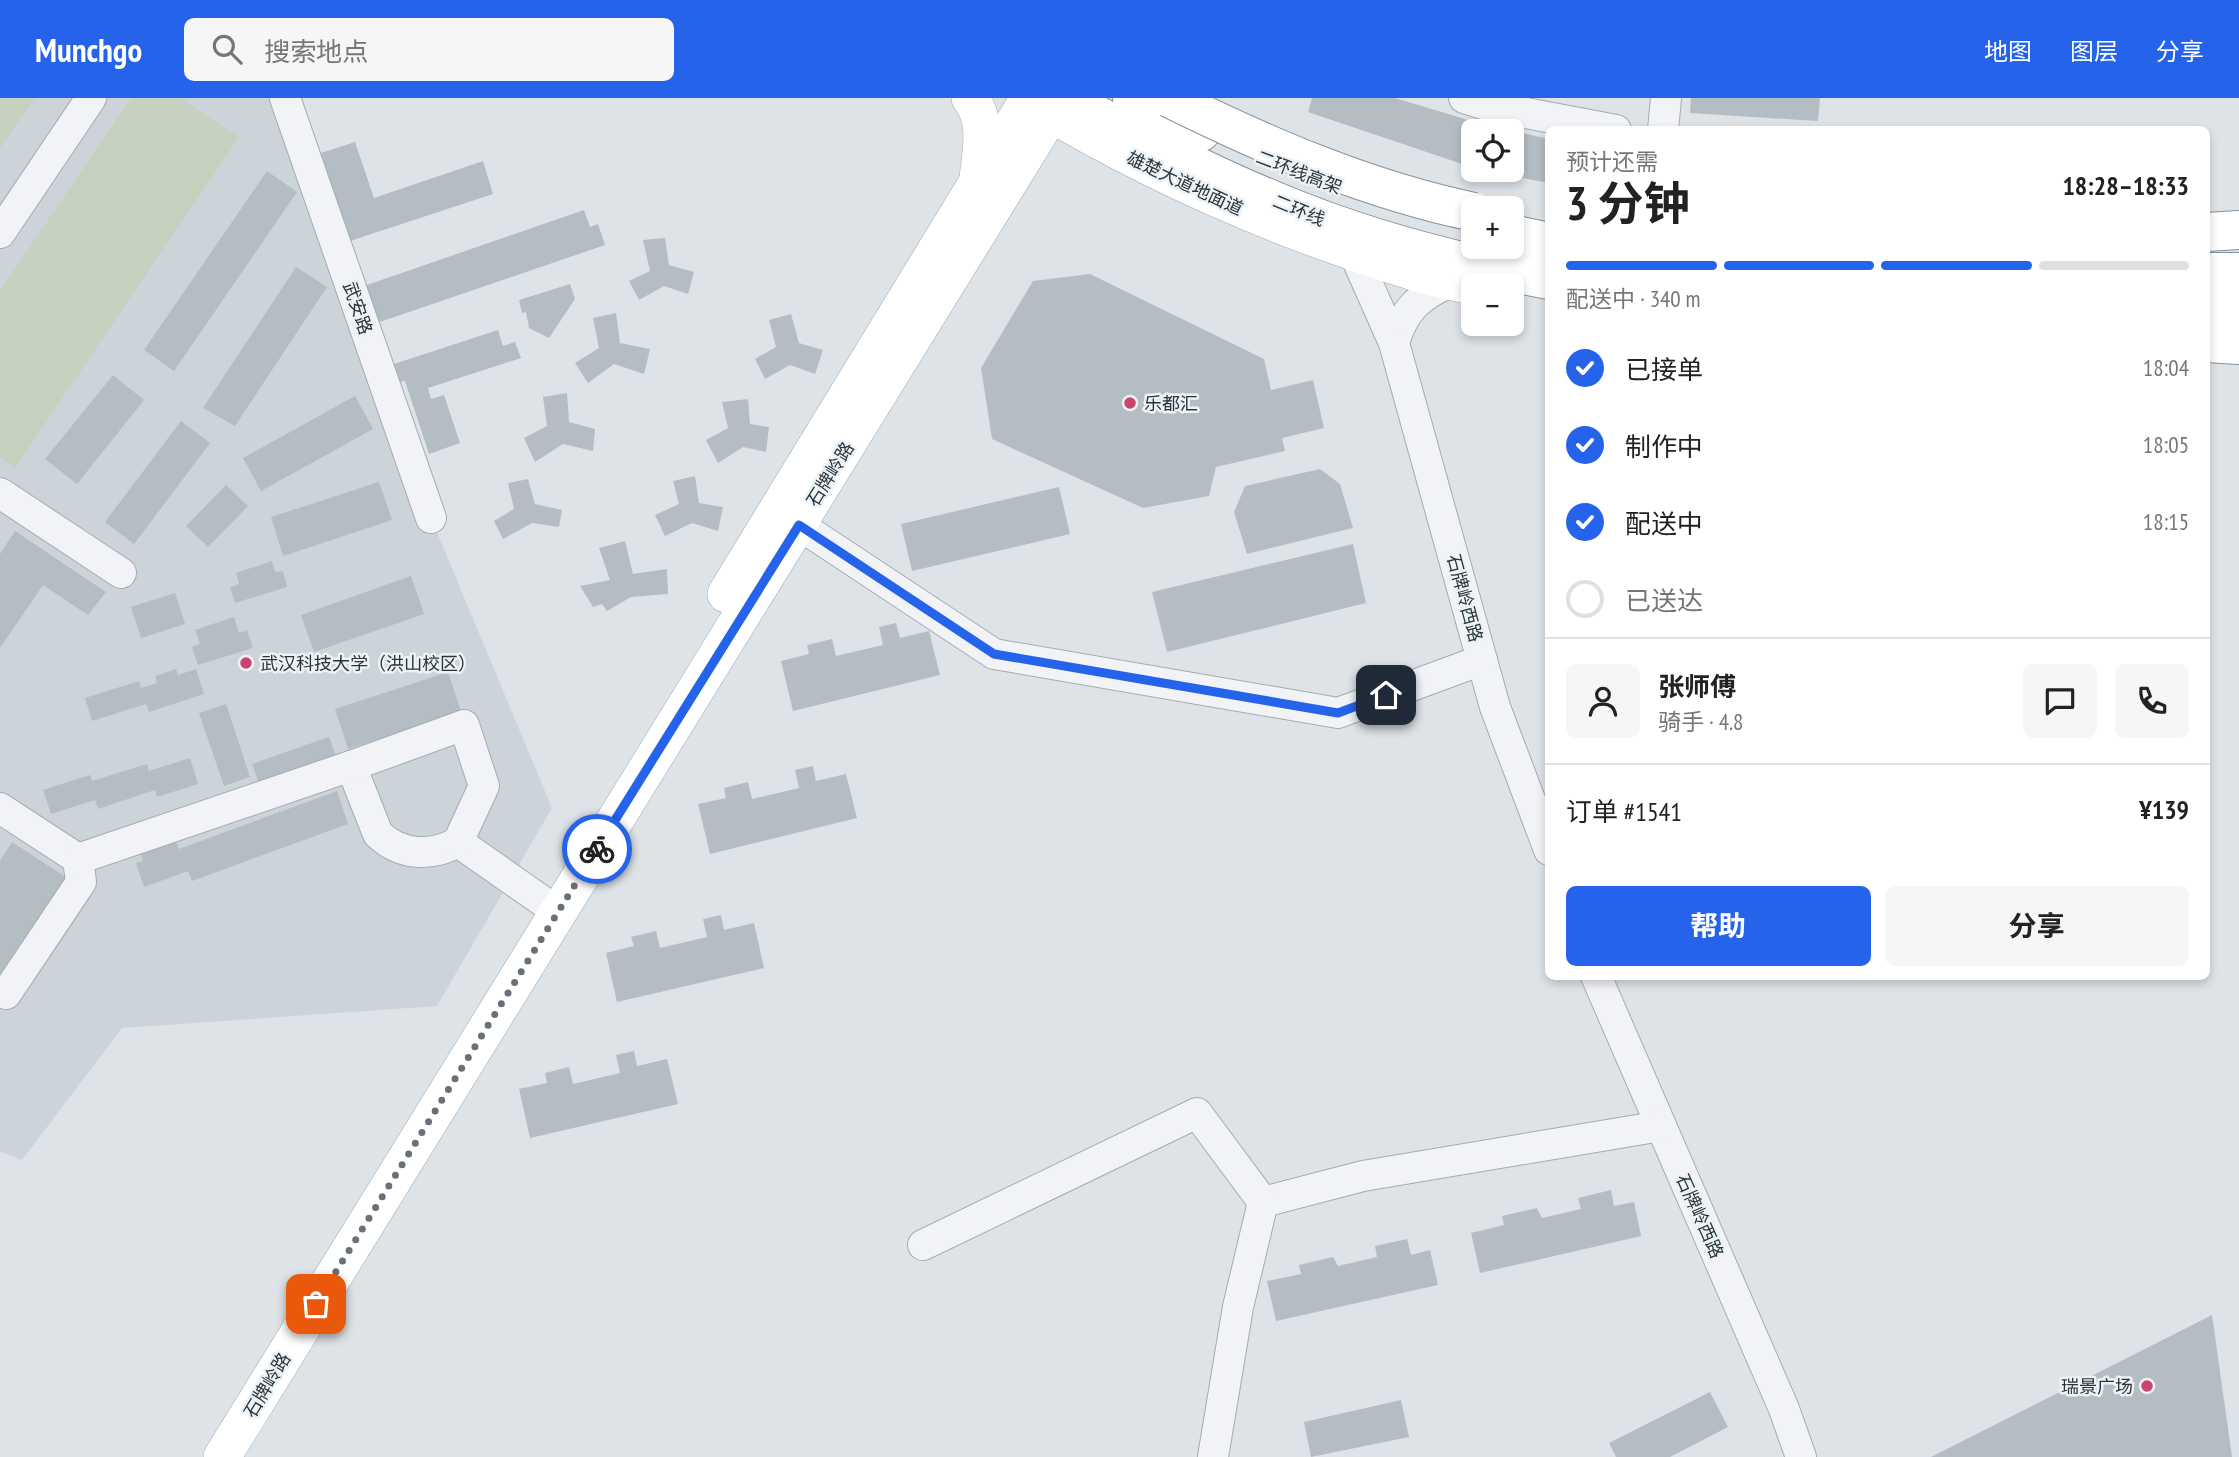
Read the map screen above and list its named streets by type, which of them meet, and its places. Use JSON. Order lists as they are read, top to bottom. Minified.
{"streets":{"highway":["二环线高架","二环线"],"main road":["雄楚大道地面道","石牌岭路"],"street":["武安路","石牌岭西路"]},"crossings":[["雄楚大道地面道","二环线"],["雄楚大道地面道","石牌岭路"],["雄楚大道地面道","石牌岭西路"],["二环线","石牌岭路"]],"places":["乐都汇","武汉科技大学（洪山校区）","瑞景广场"],"page":{"header":"Munchgo","search":"搜索地点","nav":["地图","图层","分享"],"map_buttons":["+","−"],"heading":["3 分钟","预计还需","18:28–18:33"],"panel":["张师傅","骑手 · 4.8","订单 #1541","¥139"],"bar":"配送中 · 340 m","list":[["已接单","18:04"],["制作中","18:05"],["配送中","18:15"],"已送达"],"buttons":["帮助","分享"]}}
